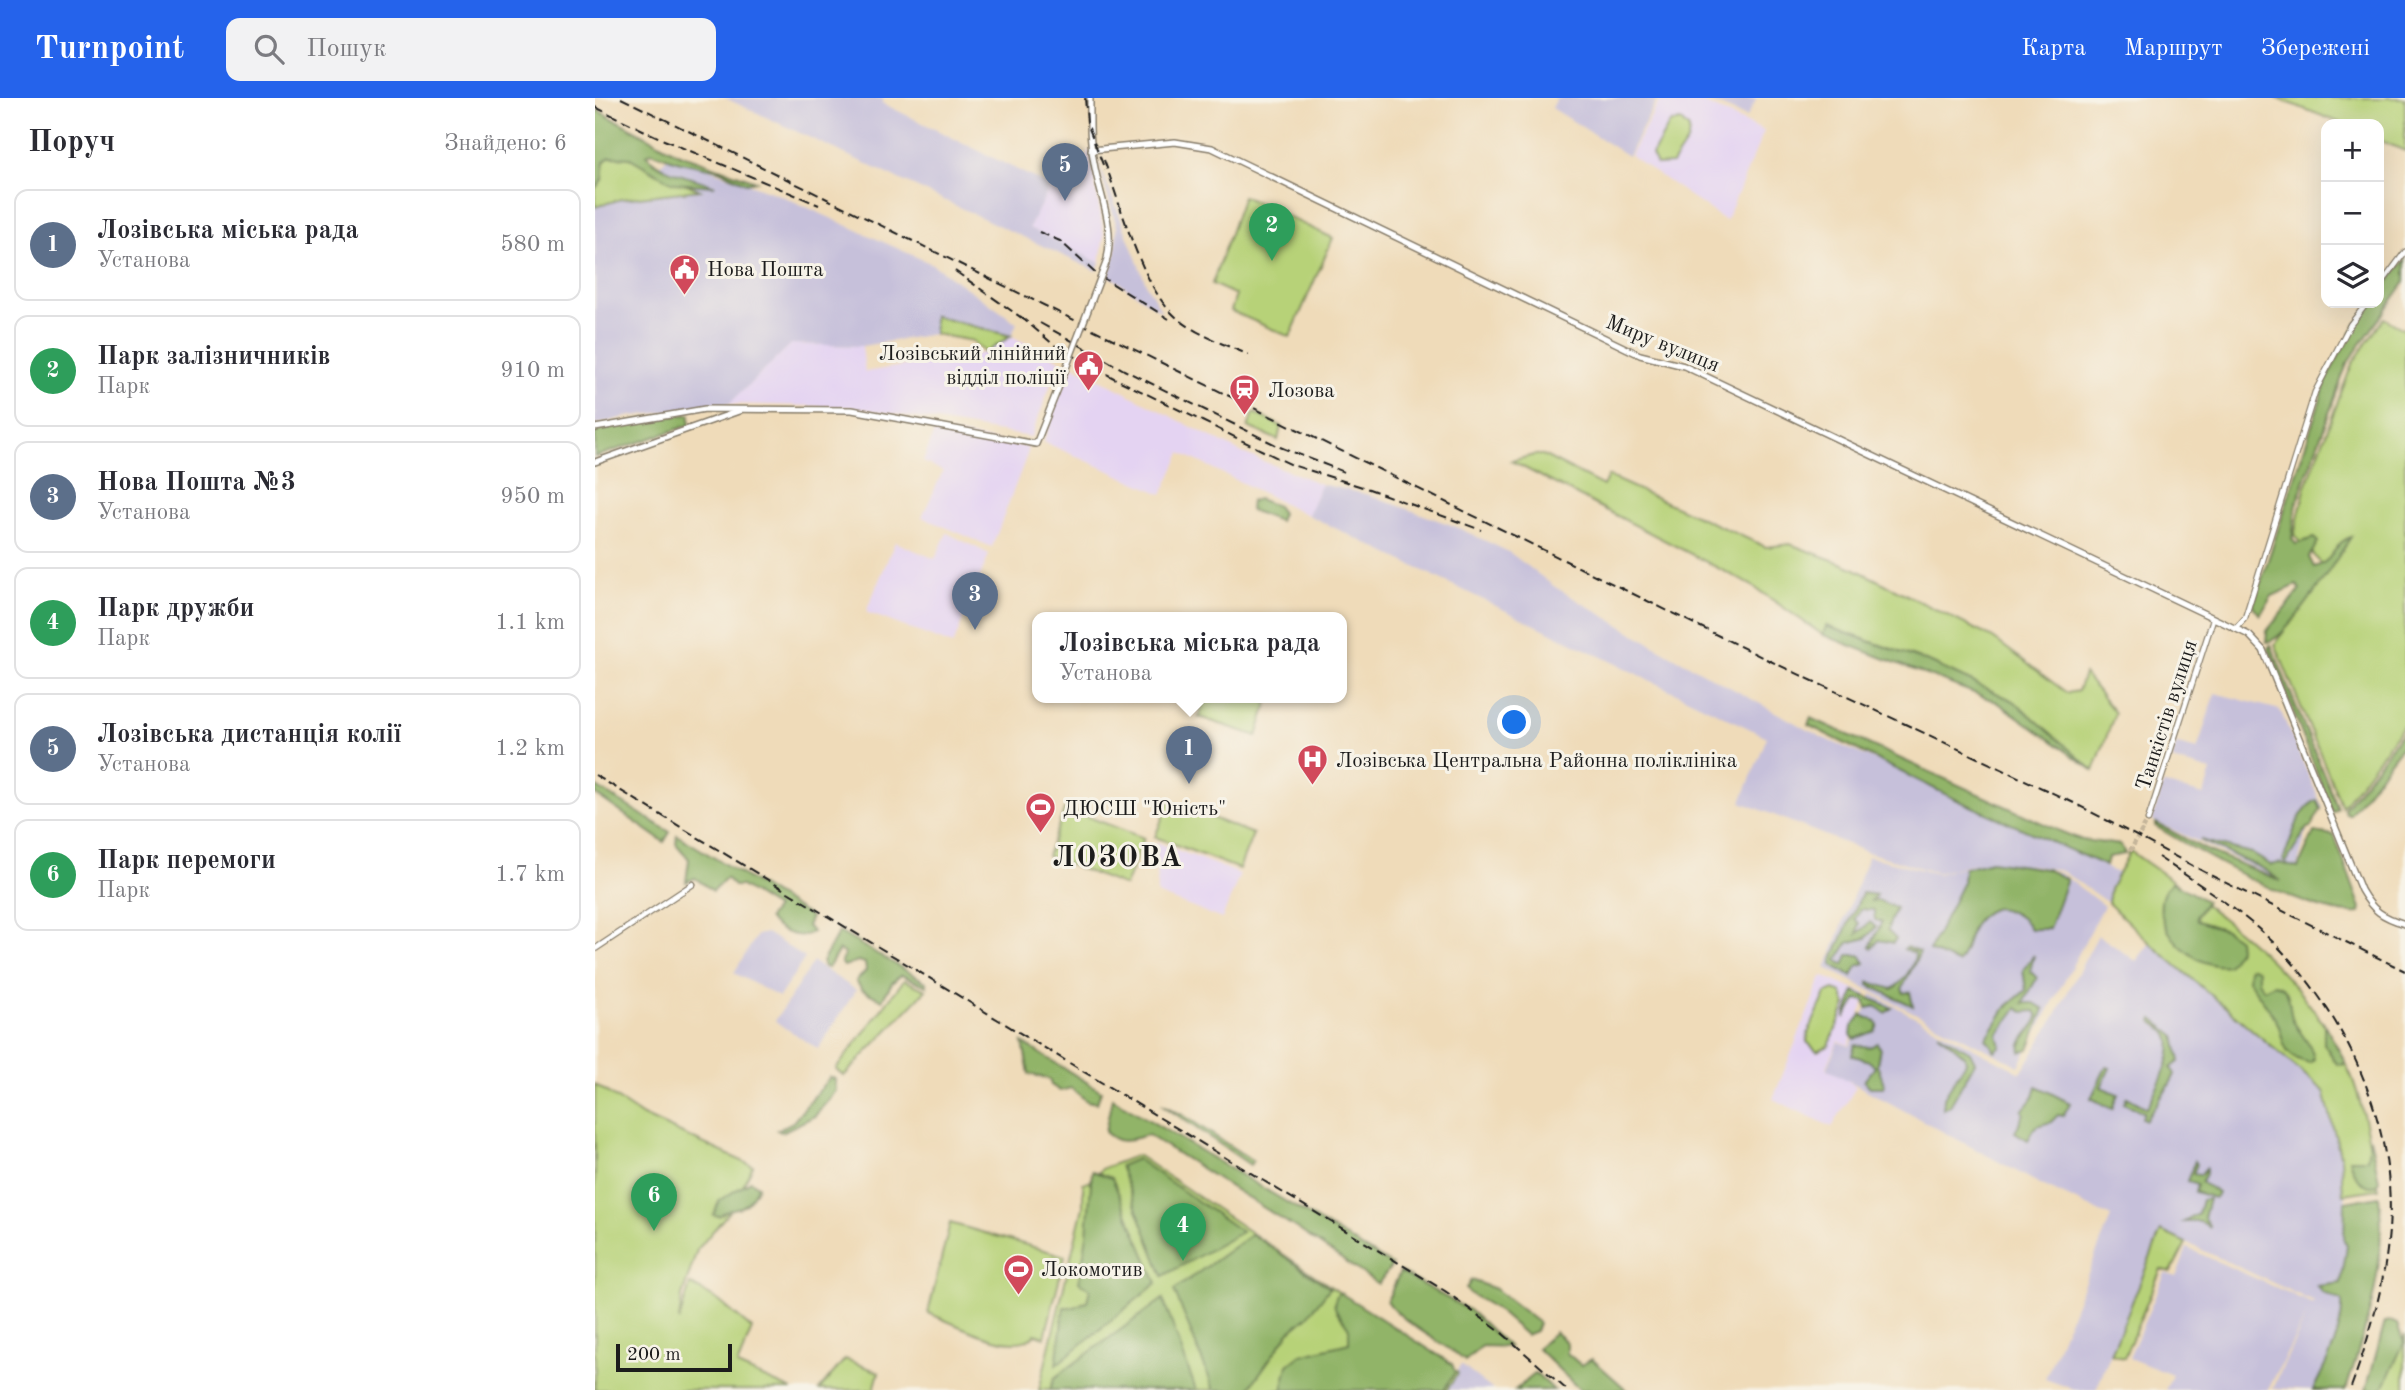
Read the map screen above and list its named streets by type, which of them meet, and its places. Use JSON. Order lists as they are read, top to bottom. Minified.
{"streets":{"main road":["Миру вулиця"],"street":["Танкістів вулиця"]},"crossings":[["Миру вулиця","Танкістів вулиця"]],"districts":["ЛОЗОВА"],"places":{"public building":["Нова Пошта","Лозівський лінійний відділ поліції"],"station":["Лозова"],"hospital":["Лозівська Центральна Районна поліклініка"],"sports":["ДЮСШ \"Юність\"","Локомотив"]},"scale_bar":"200 m","page":{"header":"Turnpoint","search":"Пошук","nav":["Карта","Маршрут","Збережені"],"heading":["Поруч","Знайдено: 6"],"map_buttons":["+","−"],"pins":["5","2","3","1","6","4"],"list":[{"mark":"1","name":"Лозівська міська рада","note":"Установа","value":"580 m"},{"mark":"2","name":"Парк залізничників","note":"Парк","value":"910 m"},{"mark":"3","name":"Нова Пошта №3","note":"Установа","value":"950 m"},{"mark":"4","name":"Парк дружби","note":"Парк","value":"1.1 km"},{"mark":"5","name":"Лозівська дистанція колії","note":"Установа","value":"1.2 km"},{"mark":"6","name":"Парк перемоги","note":"Парк","value":"1.7 km"}],"popup":["Лозівська міська рада","Установа"],"scale":"200 m"}}
